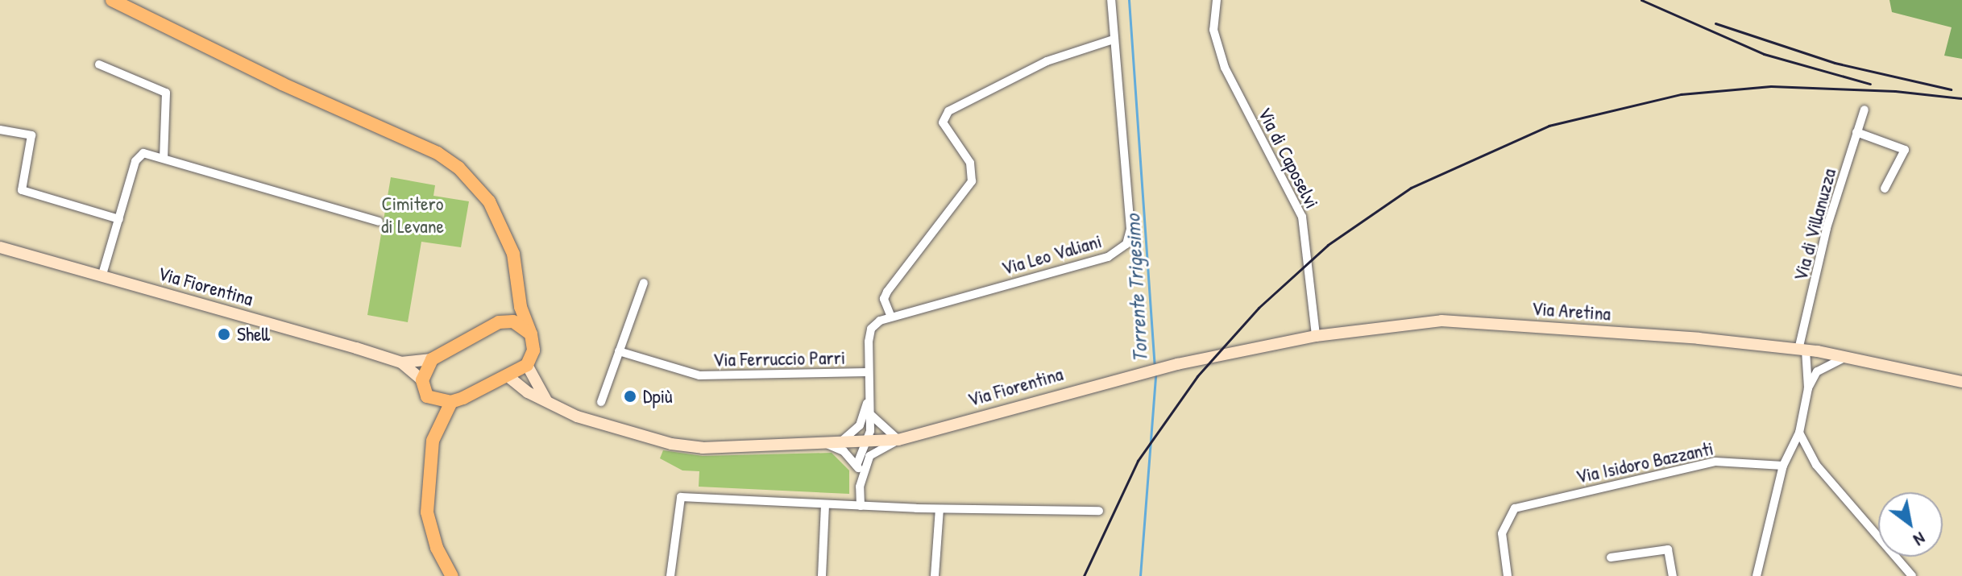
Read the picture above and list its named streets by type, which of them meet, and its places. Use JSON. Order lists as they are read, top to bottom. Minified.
{"streets":{"main road":["Via Fiorentina"],"street":["Via di Caposelvi","Via di Villanuzza","Via Leo Valiani","Via Aretina","Via Ferruccio Parri","Via Isidoro Bazzanti"]},"crossings":[["Via di Caposelvi","Via Aretina"],["Via di Villanuzza","Via Aretina"],["Via Fiorentina","Via Aretina"]],"water":["Torrente Trigesimo"],"parks":["Cimitero di Levane"],"places":["Shell","Dpiù"],"north":"bottom right"}
